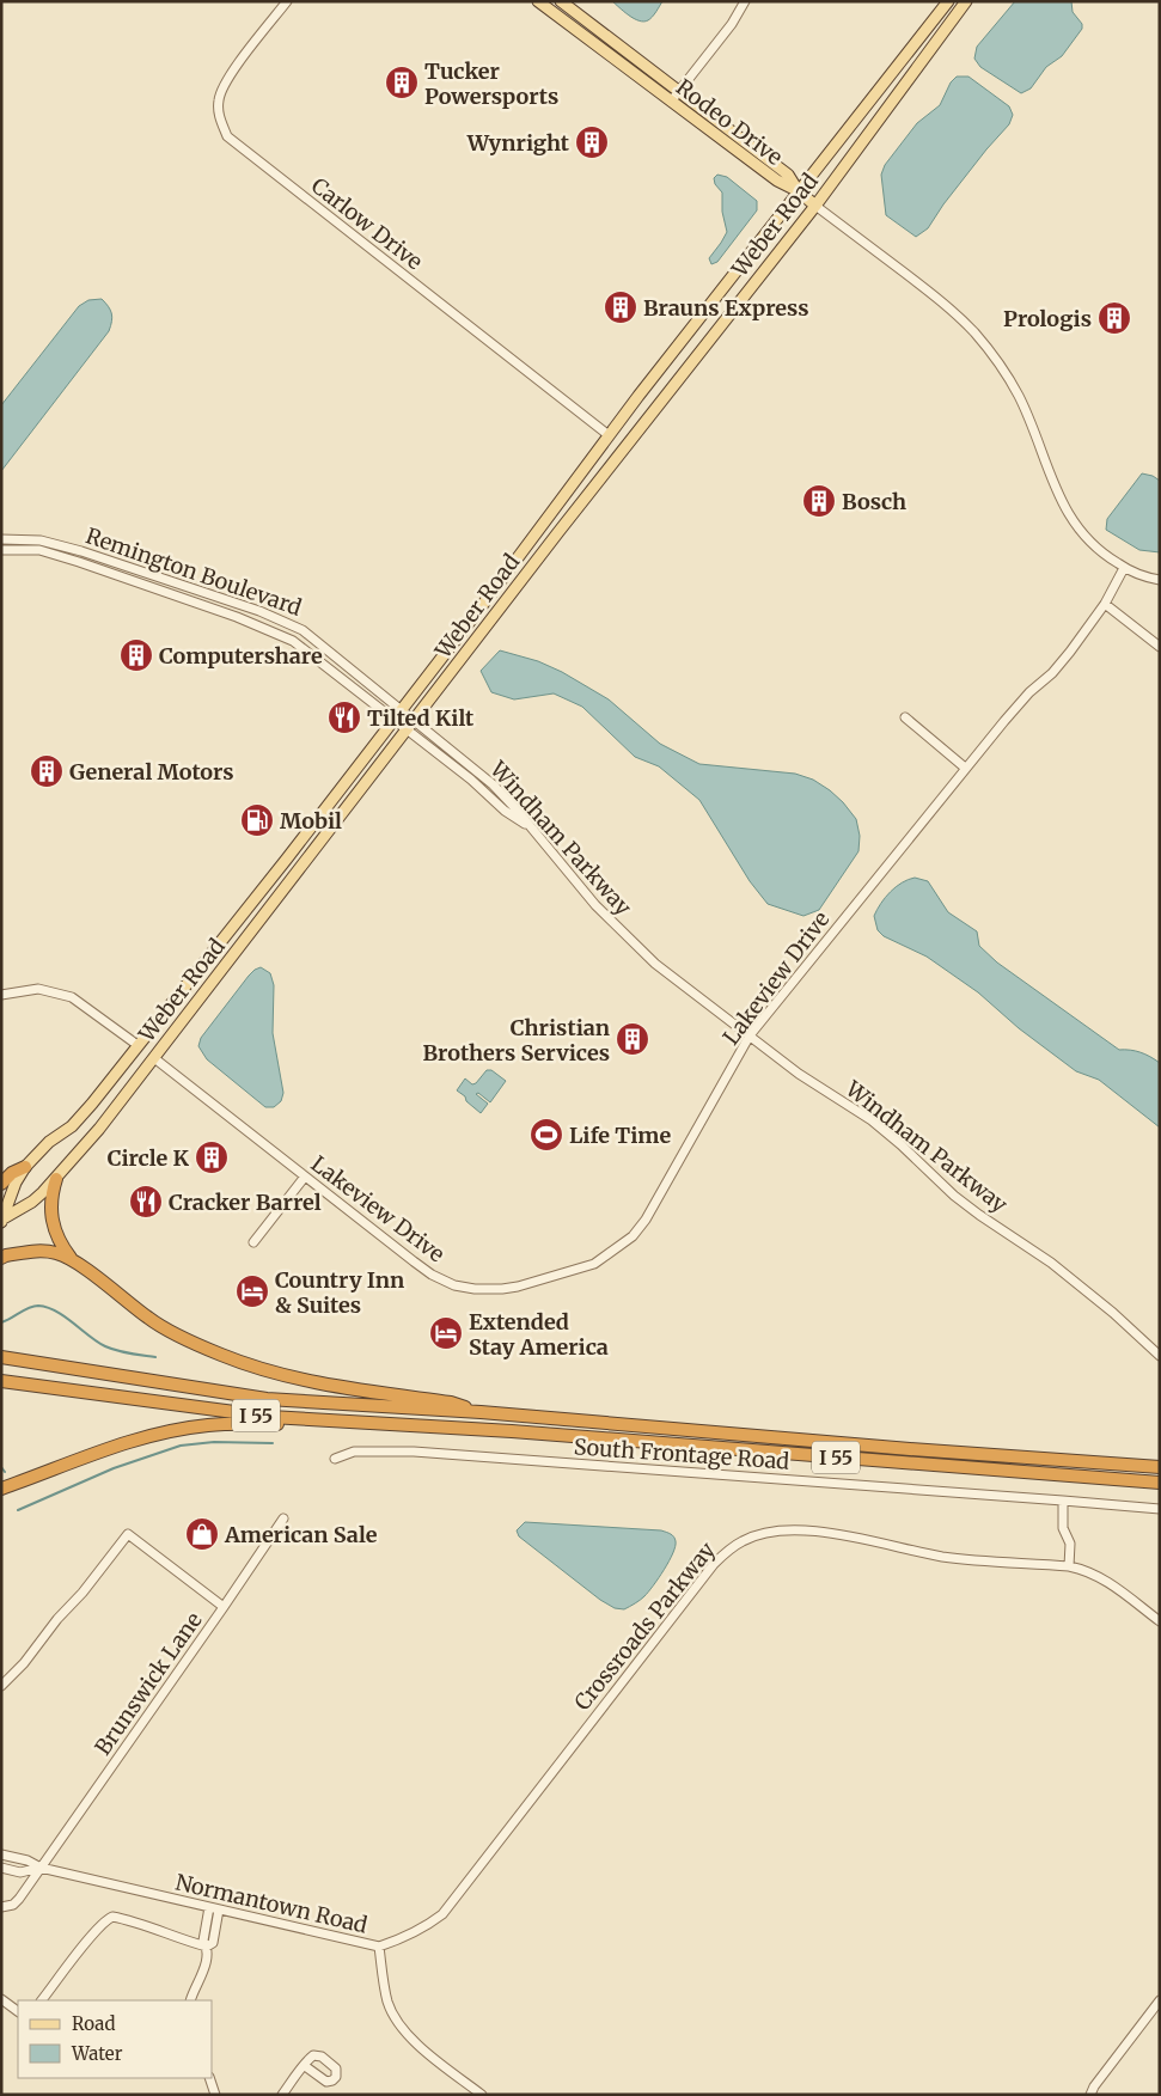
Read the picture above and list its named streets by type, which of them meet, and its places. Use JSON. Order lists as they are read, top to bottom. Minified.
{"streets":{"highway":["I 55"],"main road":["Rodeo Drive","Weber Road"],"street":["Carlow Drive","Remington Boulevard","Windham Parkway","Lakeview Drive","South Frontage Road","Crossroads Parkway","Brunswick Lane","Normantown Road"]},"crossings":[["Rodeo Drive","Weber Road"],["Carlow Drive","Weber Road"],["Weber Road","Remington Boulevard"],["Weber Road","Windham Parkway"],["Weber Road","Lakeview Drive"],["Remington Boulevard","Windham Parkway"],["Windham Parkway","Lakeview Drive"],["Crossroads Parkway","Normantown Road"],["Brunswick Lane","Normantown Road"]],"places":{"building":["Tucker Powersports","Wynright","Brauns Express","Prologis","Bosch","Computershare","General Motors","Christian Brothers Services","Circle K"],"restaurant":["Tilted Kilt","Cracker Barrel"],"fuel station":["Mobil"],"sports":["Life Time"],"hotel":["Country Inn & Suites","Extended Stay America"],"shop":["American Sale"]},"legend":["Road","Water"]}
